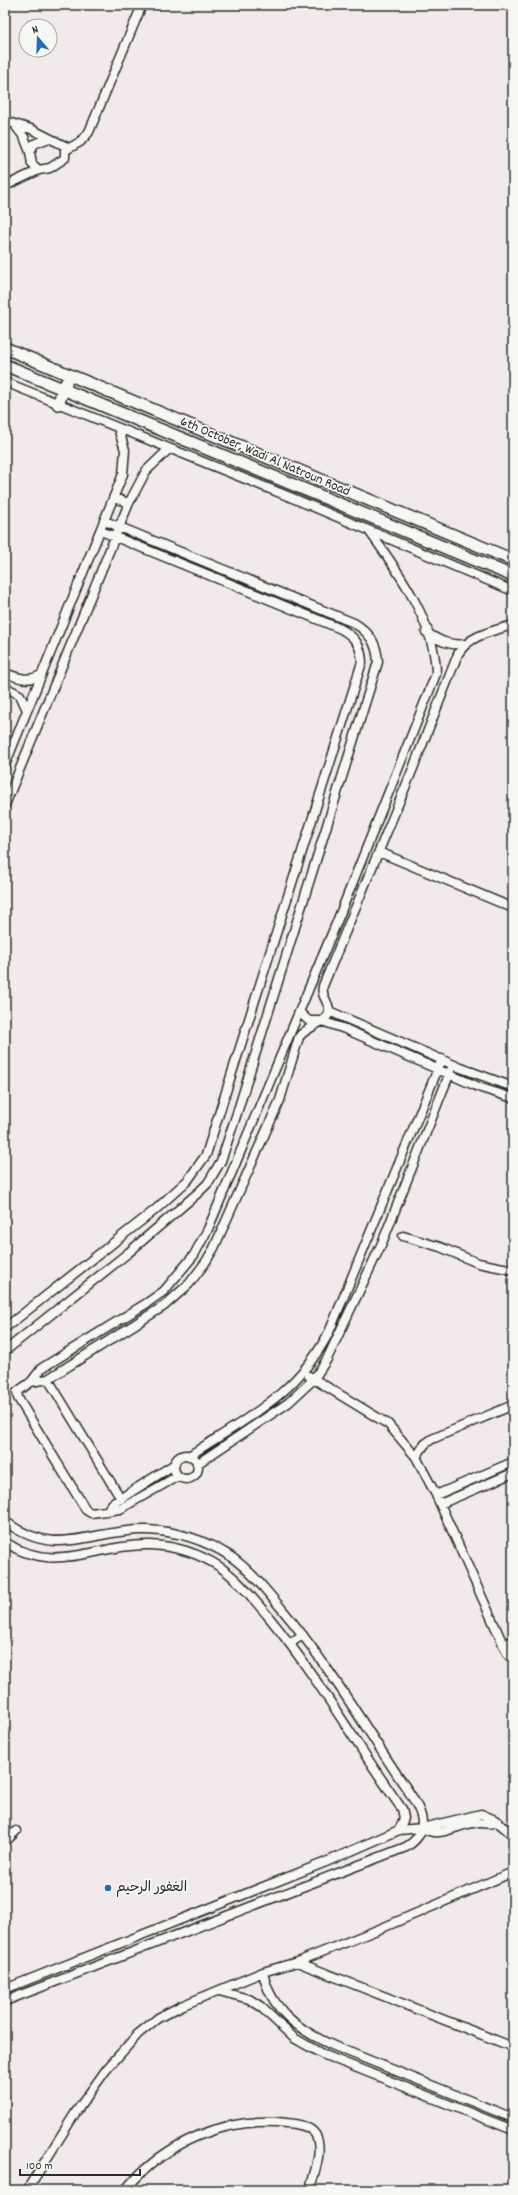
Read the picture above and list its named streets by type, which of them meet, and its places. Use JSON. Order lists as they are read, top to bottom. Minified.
{"streets":{"street":["6th October, Wadi Al Natroun Road"]},"places":["الغفور الرحيم"],"scale_bar":"100 m","north":"top"}
